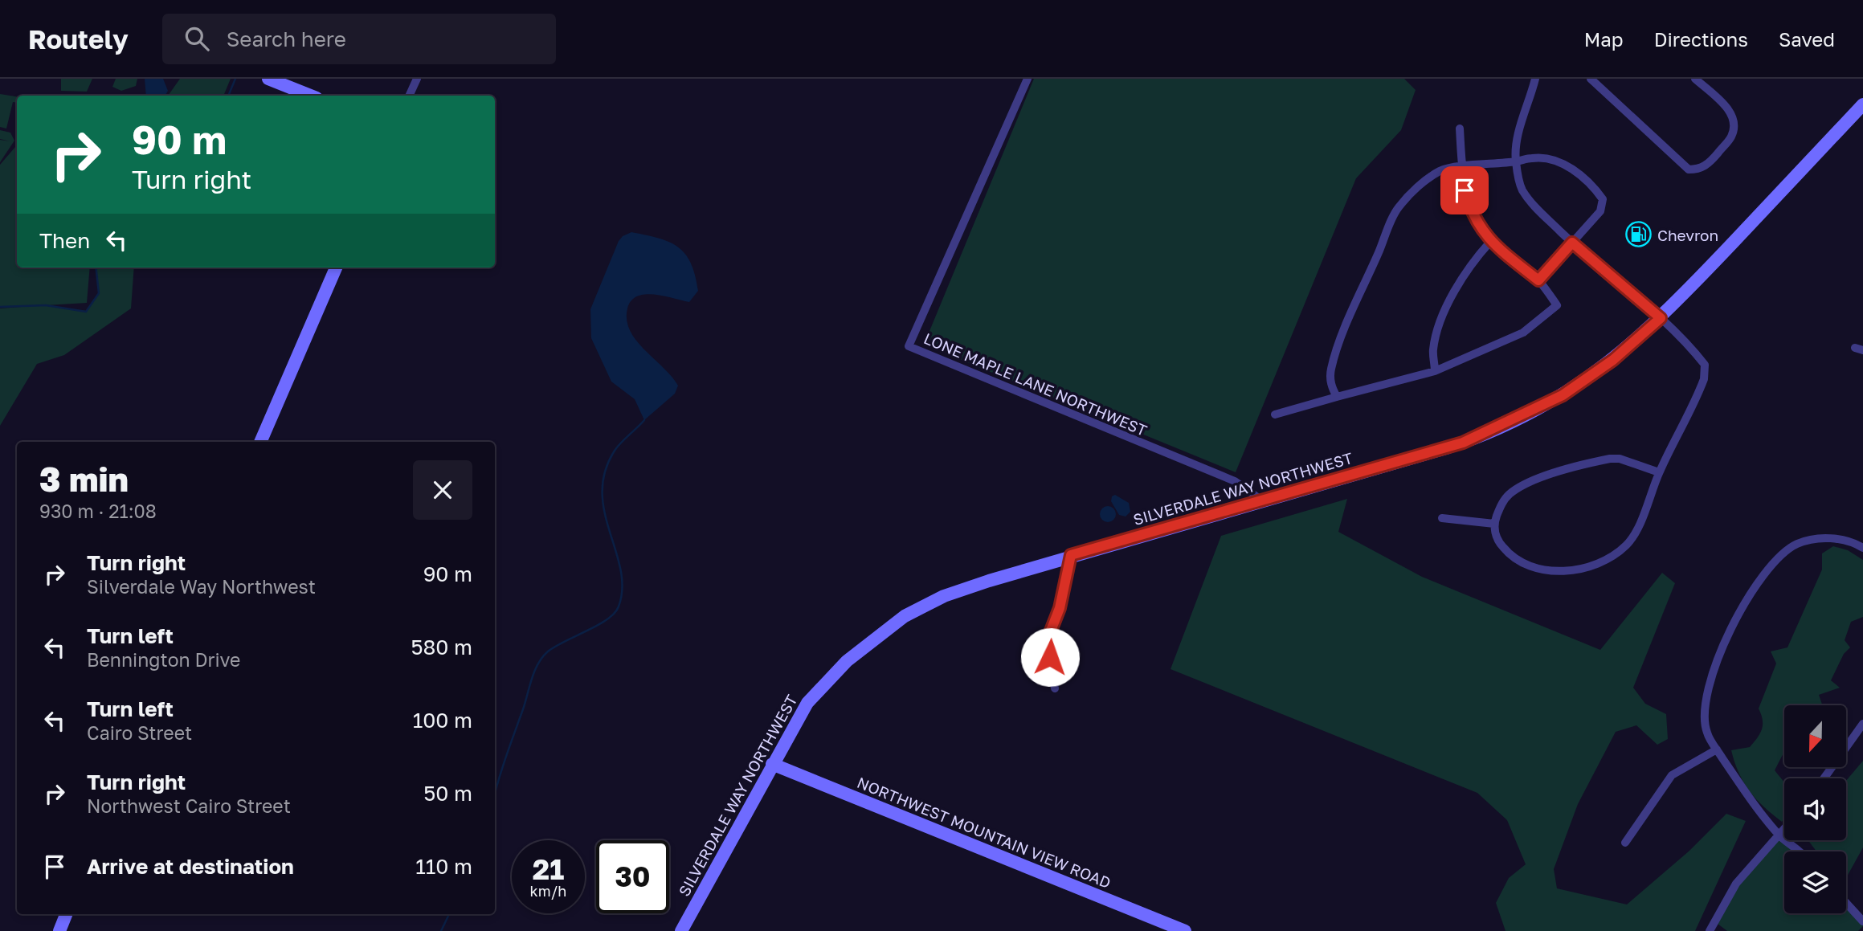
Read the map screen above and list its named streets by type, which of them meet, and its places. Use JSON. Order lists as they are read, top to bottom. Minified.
{"streets":{"main road":["SILVERDALE WAY NORTHWEST","NORTHWEST MOUNTAIN VIEW ROAD"],"street":["LONE MAPLE LANE NORTHWEST"]},"crossings":[["LONE MAPLE LANE NORTHWEST","SILVERDALE WAY NORTHWEST"],["SILVERDALE WAY NORTHWEST","NORTHWEST MOUNTAIN VIEW ROAD"]],"places":{"fuel station":["Chevron"]},"north":"bottom","page":{"header":"Routely","search":"Search here","nav":["Map","Directions","Saved"],"turn":["90 m","Turn right"],"then":"Then","heading":["3 min","930 m · 21:08"],"list":[{"name":"Turn right","note":"Silverdale Way Northwest","value":"90 m"},{"name":"Turn left","note":"Bennington Drive","value":"580 m"},{"name":"Turn left","note":"Cairo Street","value":"100 m"},{"name":"Turn right","note":"Northwest Cairo Street","value":"50 m"},{"name":"Arrive at destination","value":"110 m"}],"speed":"21 km/h","limit":"30"}}
